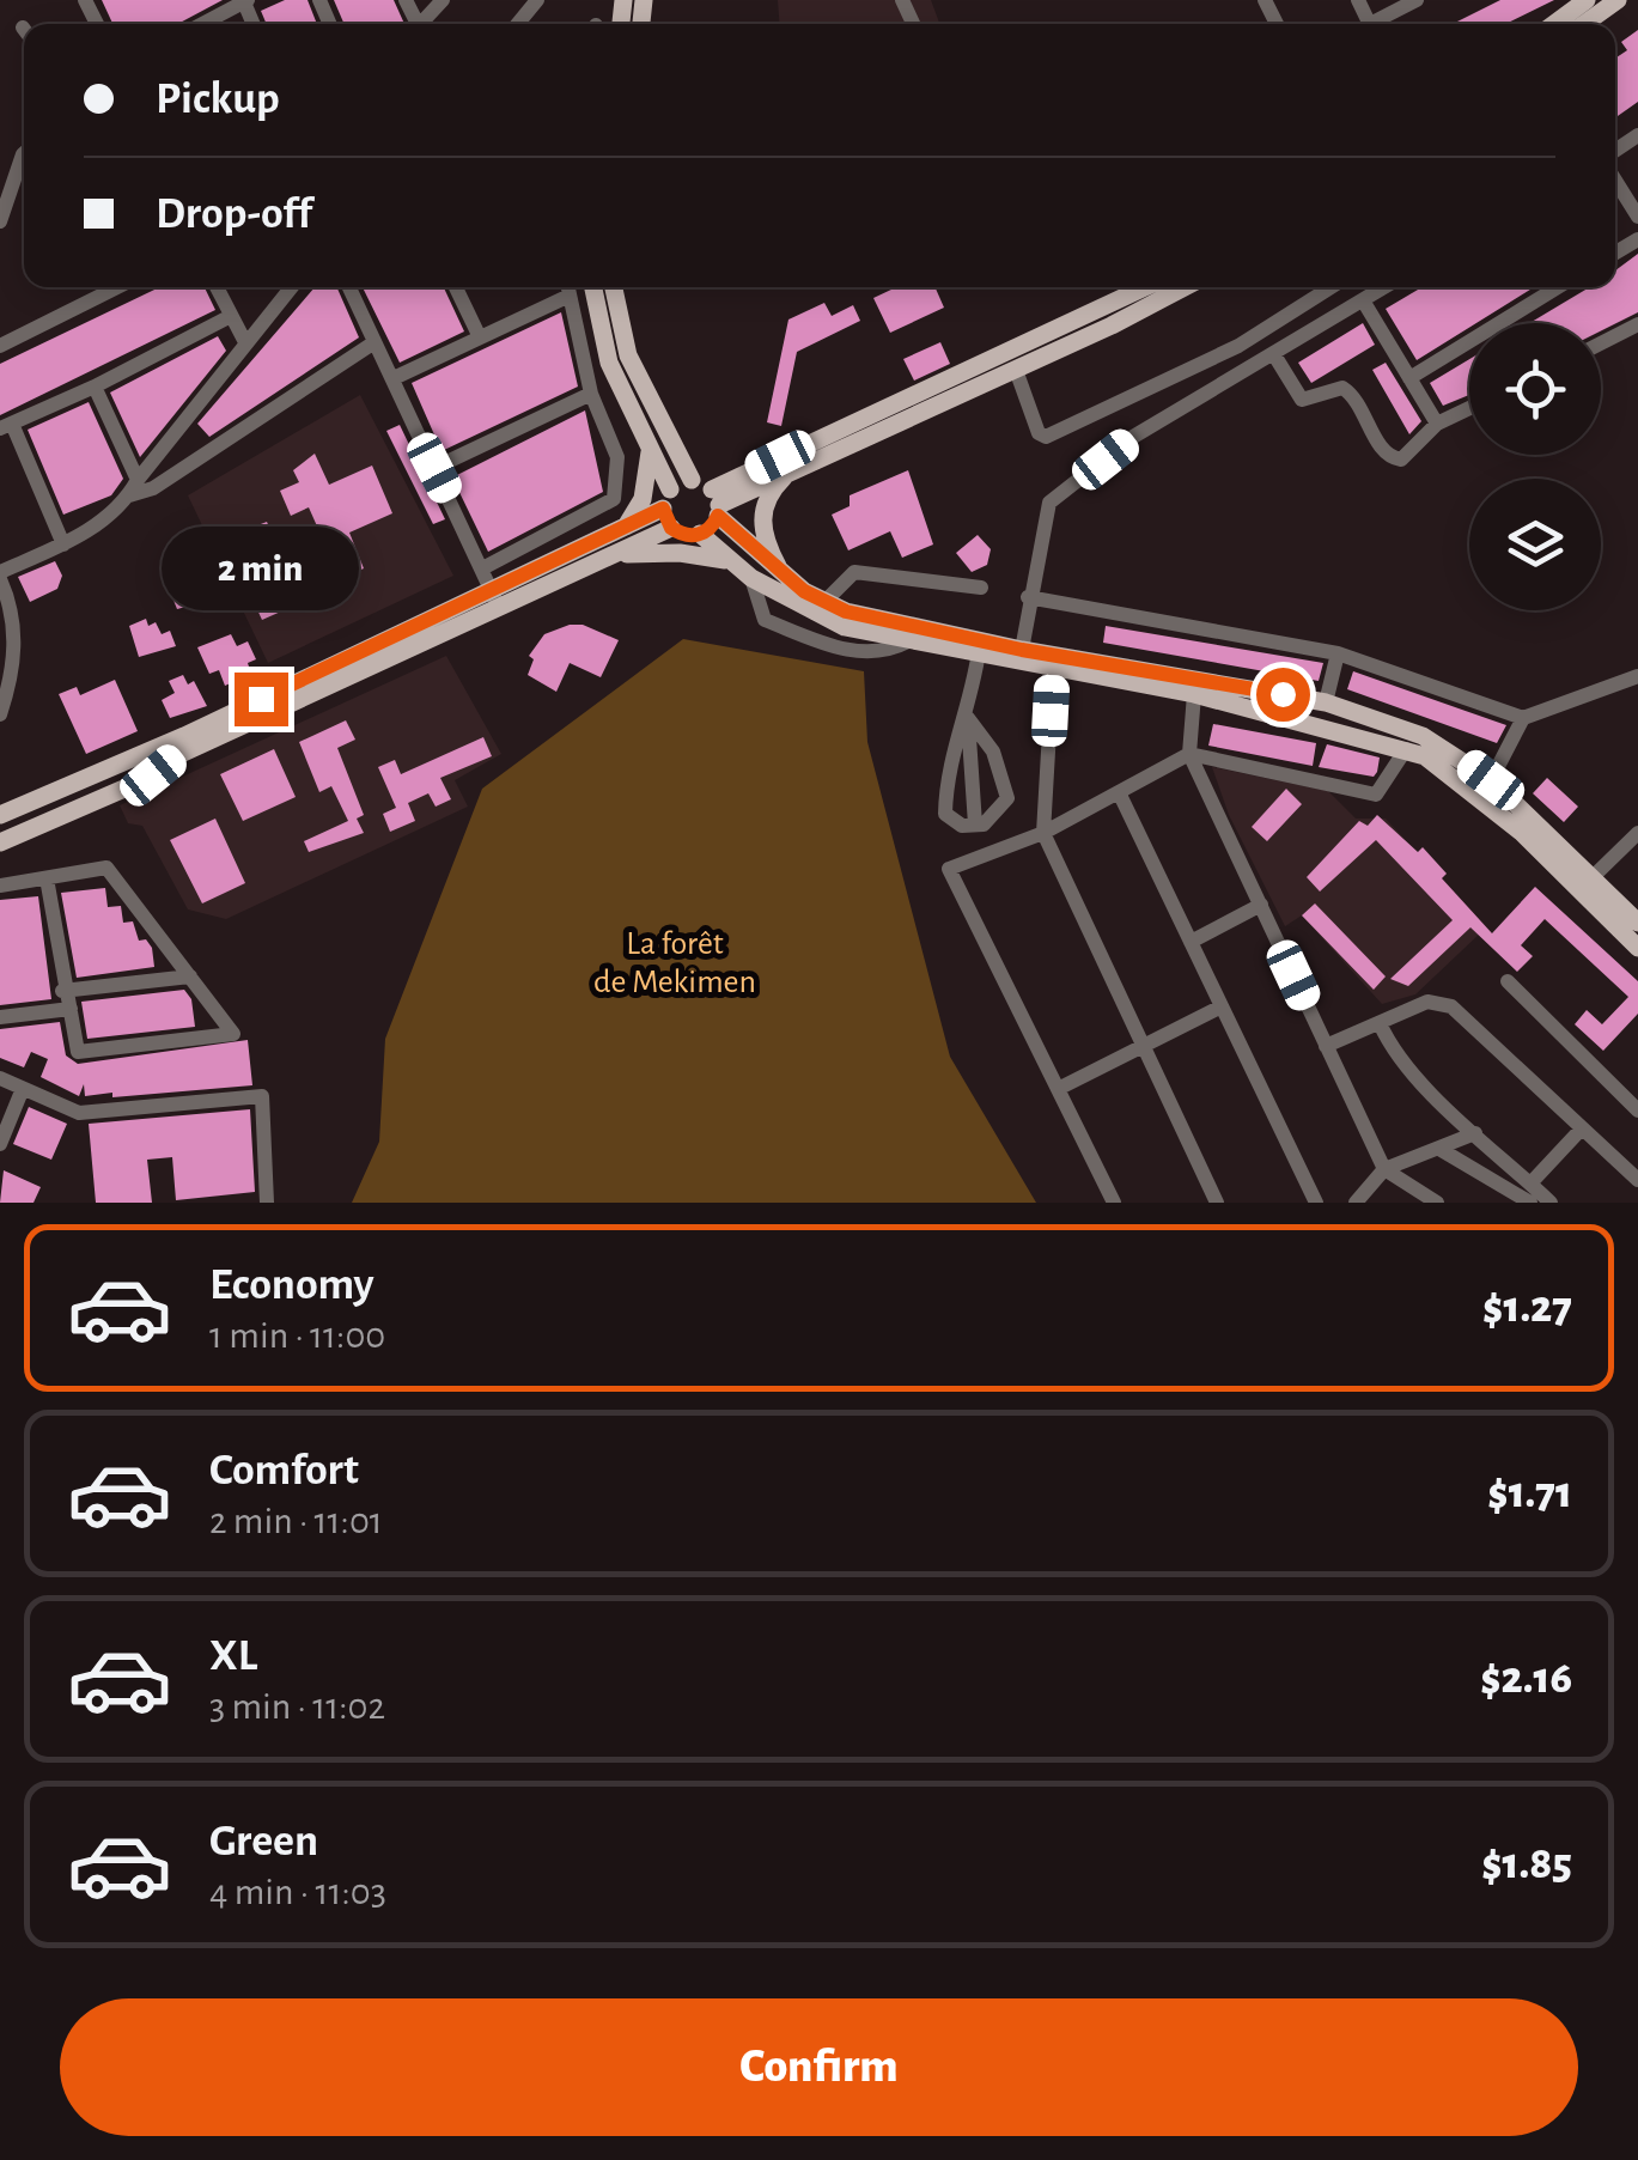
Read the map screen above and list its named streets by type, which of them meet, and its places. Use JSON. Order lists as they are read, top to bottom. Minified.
{"parks":["La forêt de Mekimen"],"page":{"banner":["Pickup","Drop-off"],"bubble":"2 min","list":[{"name":"Economy","note":"1 min · 11:00","value":"$1.27"},{"name":"Comfort","note":"2 min · 11:01","value":"$1.71"},{"name":"XL","note":"3 min · 11:02","value":"$2.16"},{"name":"Green","note":"4 min · 11:03","value":"$1.85"}],"buttons":"Confirm"}}
